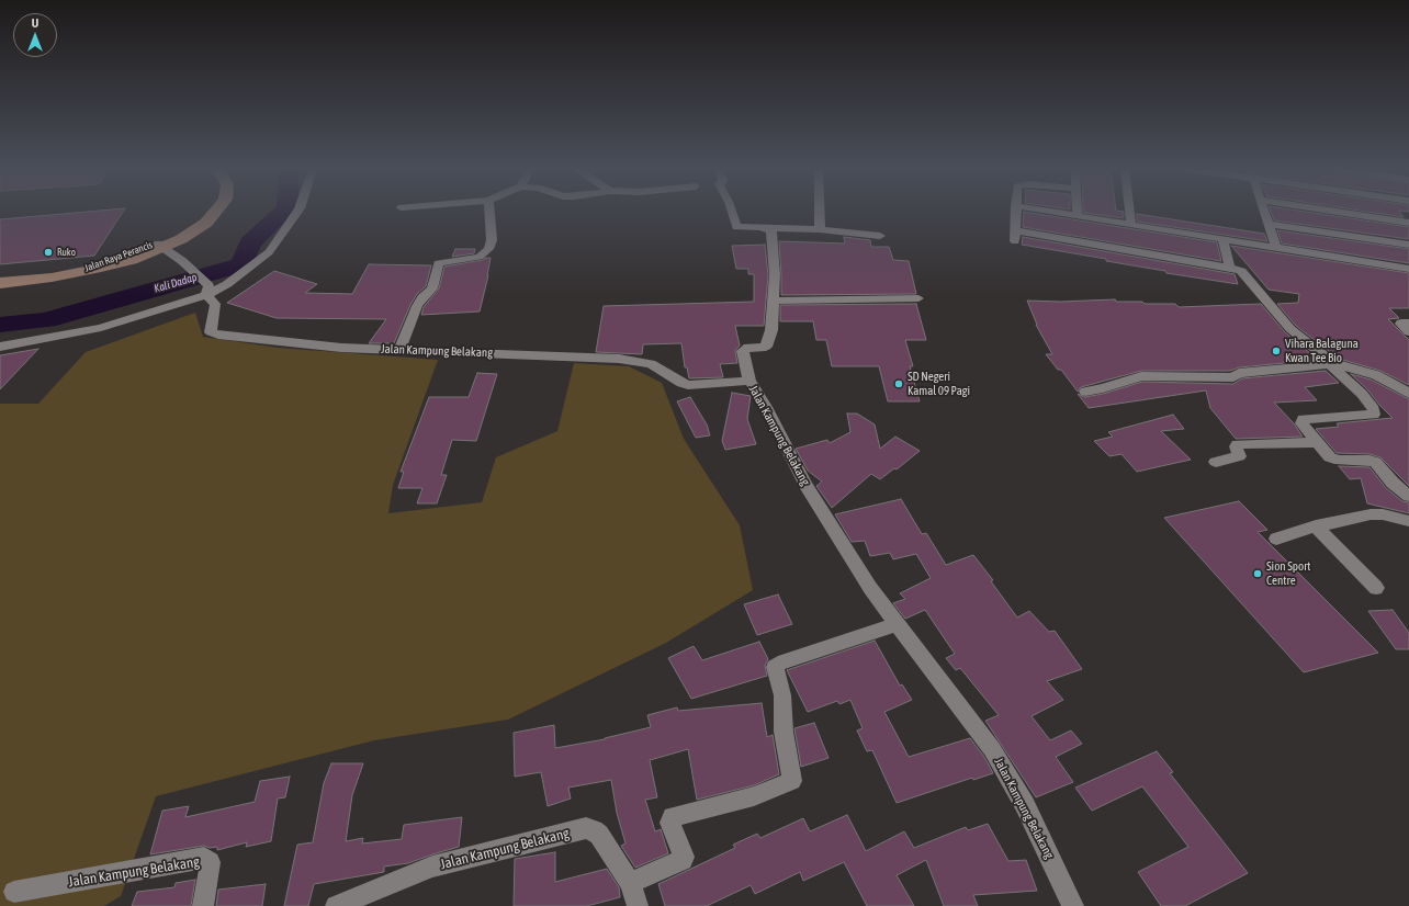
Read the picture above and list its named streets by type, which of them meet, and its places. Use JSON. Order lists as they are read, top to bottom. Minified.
{"streets":{"street":["Jalan Raya Perancis","Jalan Kampung Belakang"]},"water":["Kali Dadap"],"places":["Ruko","Vihara Balaguna Kwan Tee Bio","SD Negeri Kamal 09 Pagi","Sion Sport Centre"],"north":"top"}
